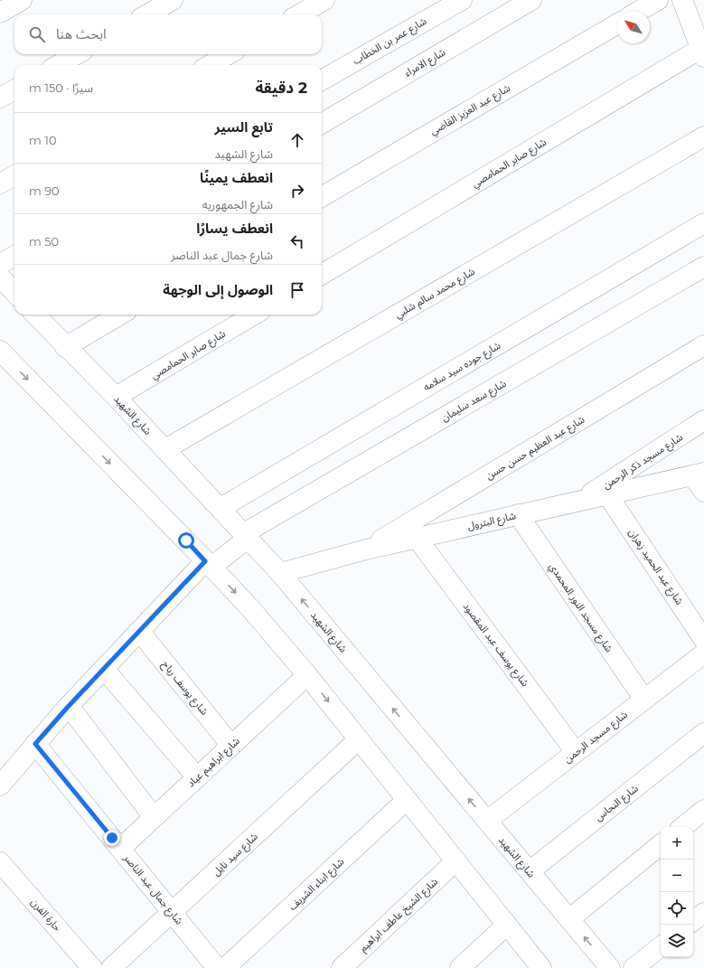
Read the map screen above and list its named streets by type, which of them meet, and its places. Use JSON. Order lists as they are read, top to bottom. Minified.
{"streets":{"street":["شارع عمر بن الخطاب","شارع الامراء","شارع عبد العزيز القاضي","شارع صابر الحمامصي","شارع محمد سالم شلبي","شارع جوده سيد سلامه","شارع سعد سليمان","شارع الشهيد","شارع عبد العظيم حسن حسن","شارع مسجد ذكر الرحمن","شارع البترول","شارع عبد الحميد زهران","شارع مسجد النور المحمدي","شارع يوسف عبد المقصود","شارع يوسف رباح","شارع مسجد الرحمن","شارع ابراهيم عياد","شارع النحاس","شارع سيد نايل","شارع ابناء الشريف","شارع جمال عبد الناصر","حارة الفرن","شارع الشيخ عاطف ابراهيم"]},"crossings":[["شارع صابر الحمامصي","شارع الشهيد"],["شارع محمد سالم شلبي","شارع الشهيد"],["شارع جوده سيد سلامه","شارع الشهيد"],["شارع سعد سليمان","شارع الشهيد"],["شارع سعد سليمان","شارع يوسف رباح"],["شارع سعد سليمان","شارع جمال عبد الناصر"],["شارع الشهيد","شارع البترول"],["شارع الشهيد","شارع مسجد الرحمن"],["شارع الشهيد","شارع النحاس"],["شارع عبد العظيم حسن حسن","شارع البترول"],["شارع مسجد ذكر الرحمن","شارع البترول"],["شارع البترول","شارع عبد الحميد زهران"],["شارع البترول","شارع مسجد النور المحمدي"],["شارع البترول","شارع يوسف عبد المقصود"],["شارع مسجد النور المحمدي","شارع مسجد الرحمن"],["شارع يوسف عبد المقصود","شارع مسجد الرحمن"],["شارع يوسف رباح","شارع ابراهيم عياد"],["شارع ابراهيم عياد","شارع جمال عبد الناصر"],["شارع سيد نايل","شارع جمال عبد الناصر"]],"north":"top left","page":{"search":"ابحث هنا","heading":["2 دقيقة","سيرًا · 150 m"],"list":[["تابع السير","شارع الشهيد","10 m"],["انعطف يمينًا","شارع الجمهوريه","90 m"],["انعطف يسارًا","شارع جمال عبد الناصر","50 m"],"الوصول إلى الوجهة"],"map_buttons":["+","−"]}}
